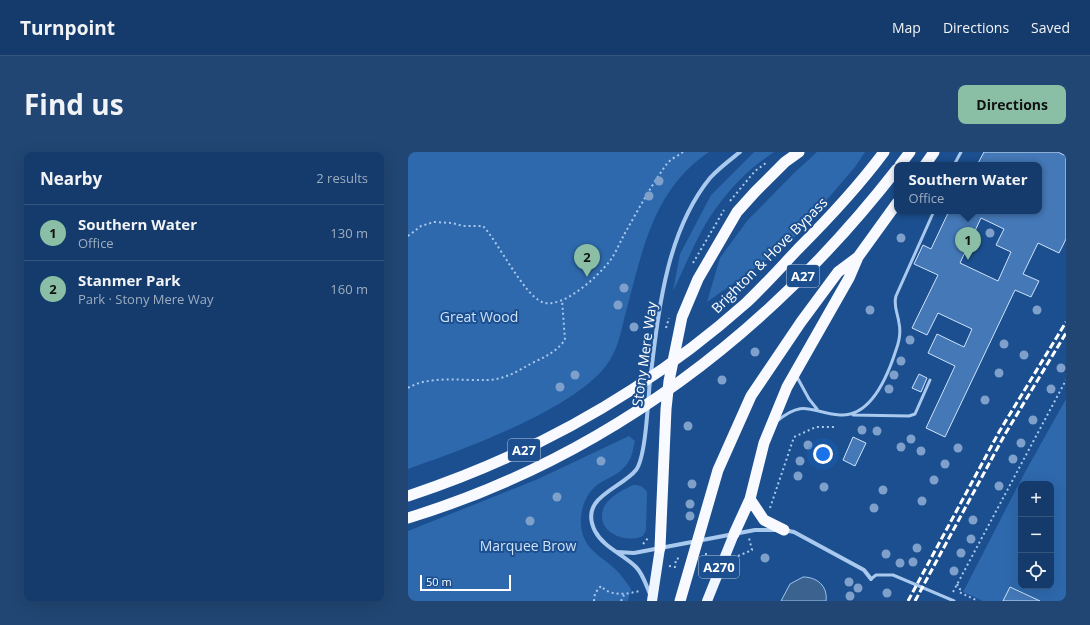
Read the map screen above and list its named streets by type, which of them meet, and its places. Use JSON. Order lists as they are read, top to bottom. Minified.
{"streets":{"highway":["Brighton & Hove Bypass","A27"],"main road":["A270"],"street":["Stony Mere Way"]},"parks":["Great Wood","Marquee Brow"],"scale_bar":"50 m","page":{"header":"Turnpoint","nav":["Map","Directions","Saved"],"title":"Find us","buttons":"Directions","heading":["Nearby","2 results"],"popup":["Southern Water","Office"],"list":[{"mark":"1","name":"Southern Water","note":"Office","value":"130 m"},{"mark":"2","name":"Stanmer Park","note":"Park · Stony Mere Way","value":"160 m"}],"pins":["1","2"],"map_buttons":["+","−"],"scale":"50 m"}}
